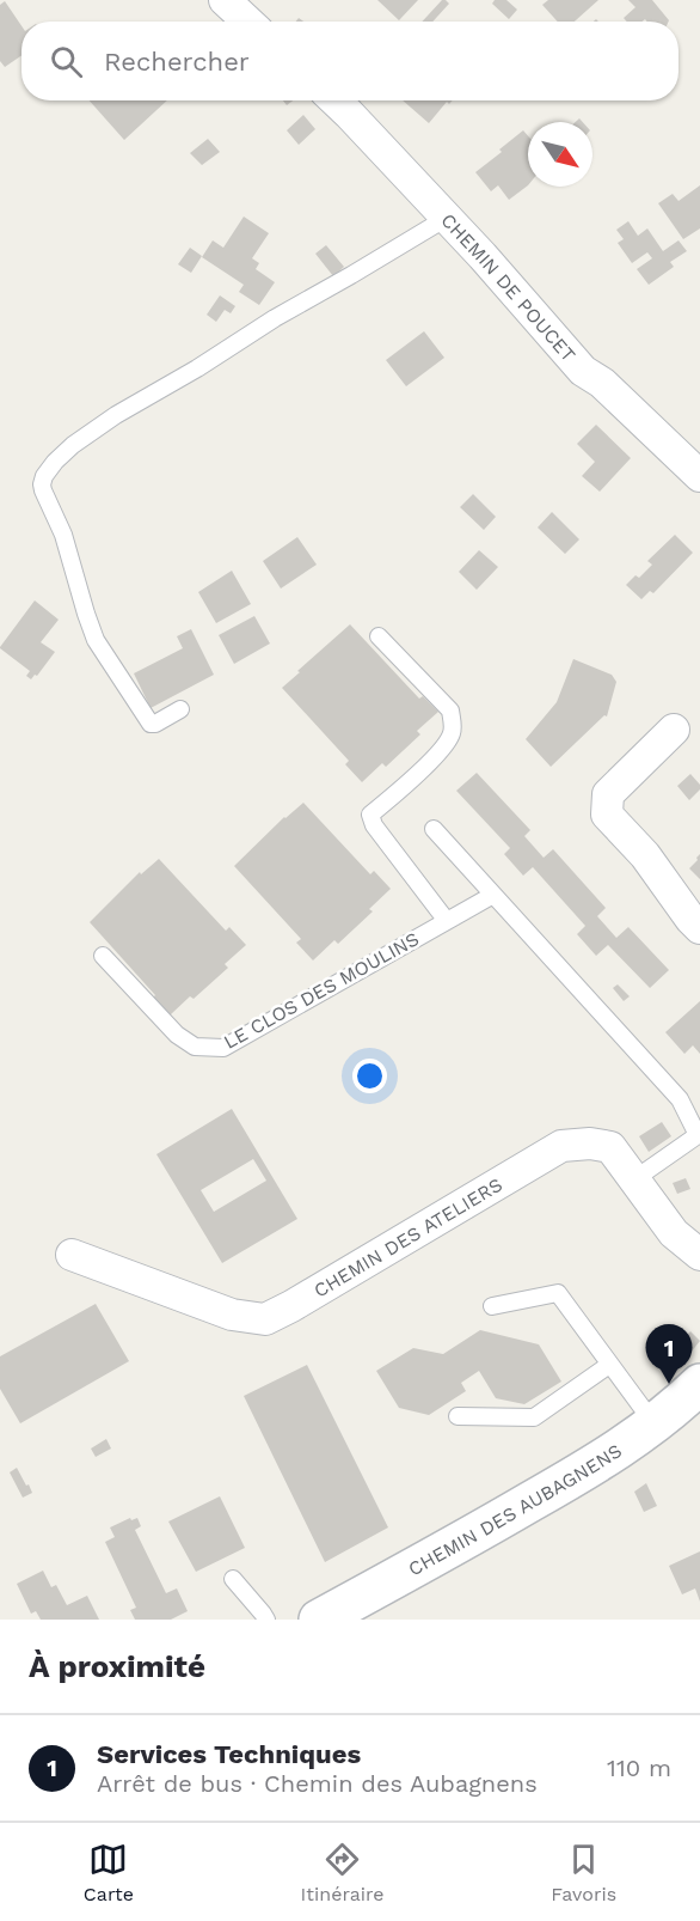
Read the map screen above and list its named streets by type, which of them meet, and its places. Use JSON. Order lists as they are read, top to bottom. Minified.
{"streets":{"street":["CHEMIN DE POUCET","CHEMIN DES ATELIERS","CHEMIN DES AUBAGNENS"],"lane":["LE CLOS DES MOULINS"]},"north":"bottom right","page":{"search":"Rechercher","pins":"1","heading":"À proximité","list":[{"mark":"1","name":"Services Techniques","note":"Arrêt de bus · Chemin des Aubagnens","value":"110 m"}],"nav":["Carte","Itinéraire","Favoris"]}}
